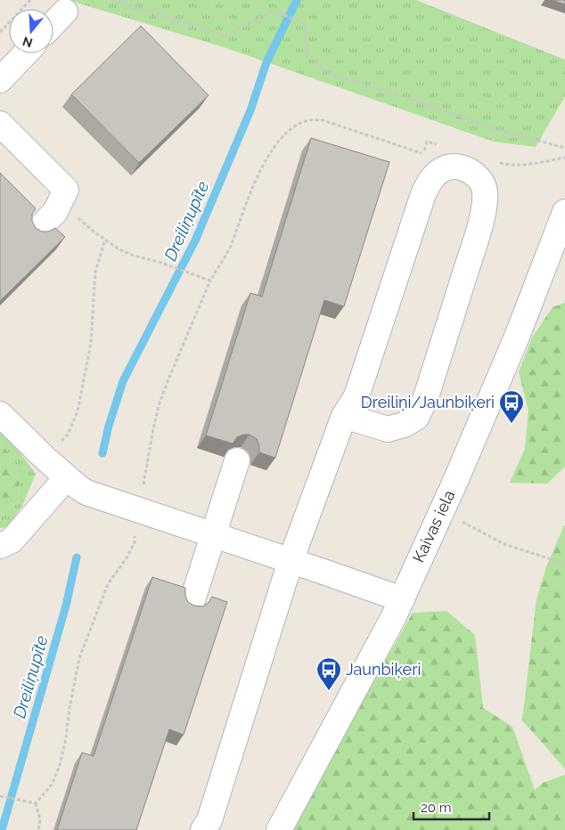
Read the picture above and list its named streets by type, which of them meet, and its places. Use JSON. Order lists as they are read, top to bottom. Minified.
{"streets":{"street":["Kaivas iela"]},"water":["Dreiliņupīte"],"places":{"bus stop":["Dreiliņi/Jaunbiķeri","Jaunbiķeri"]},"scale_bar":"20 m","north":"bottom"}
